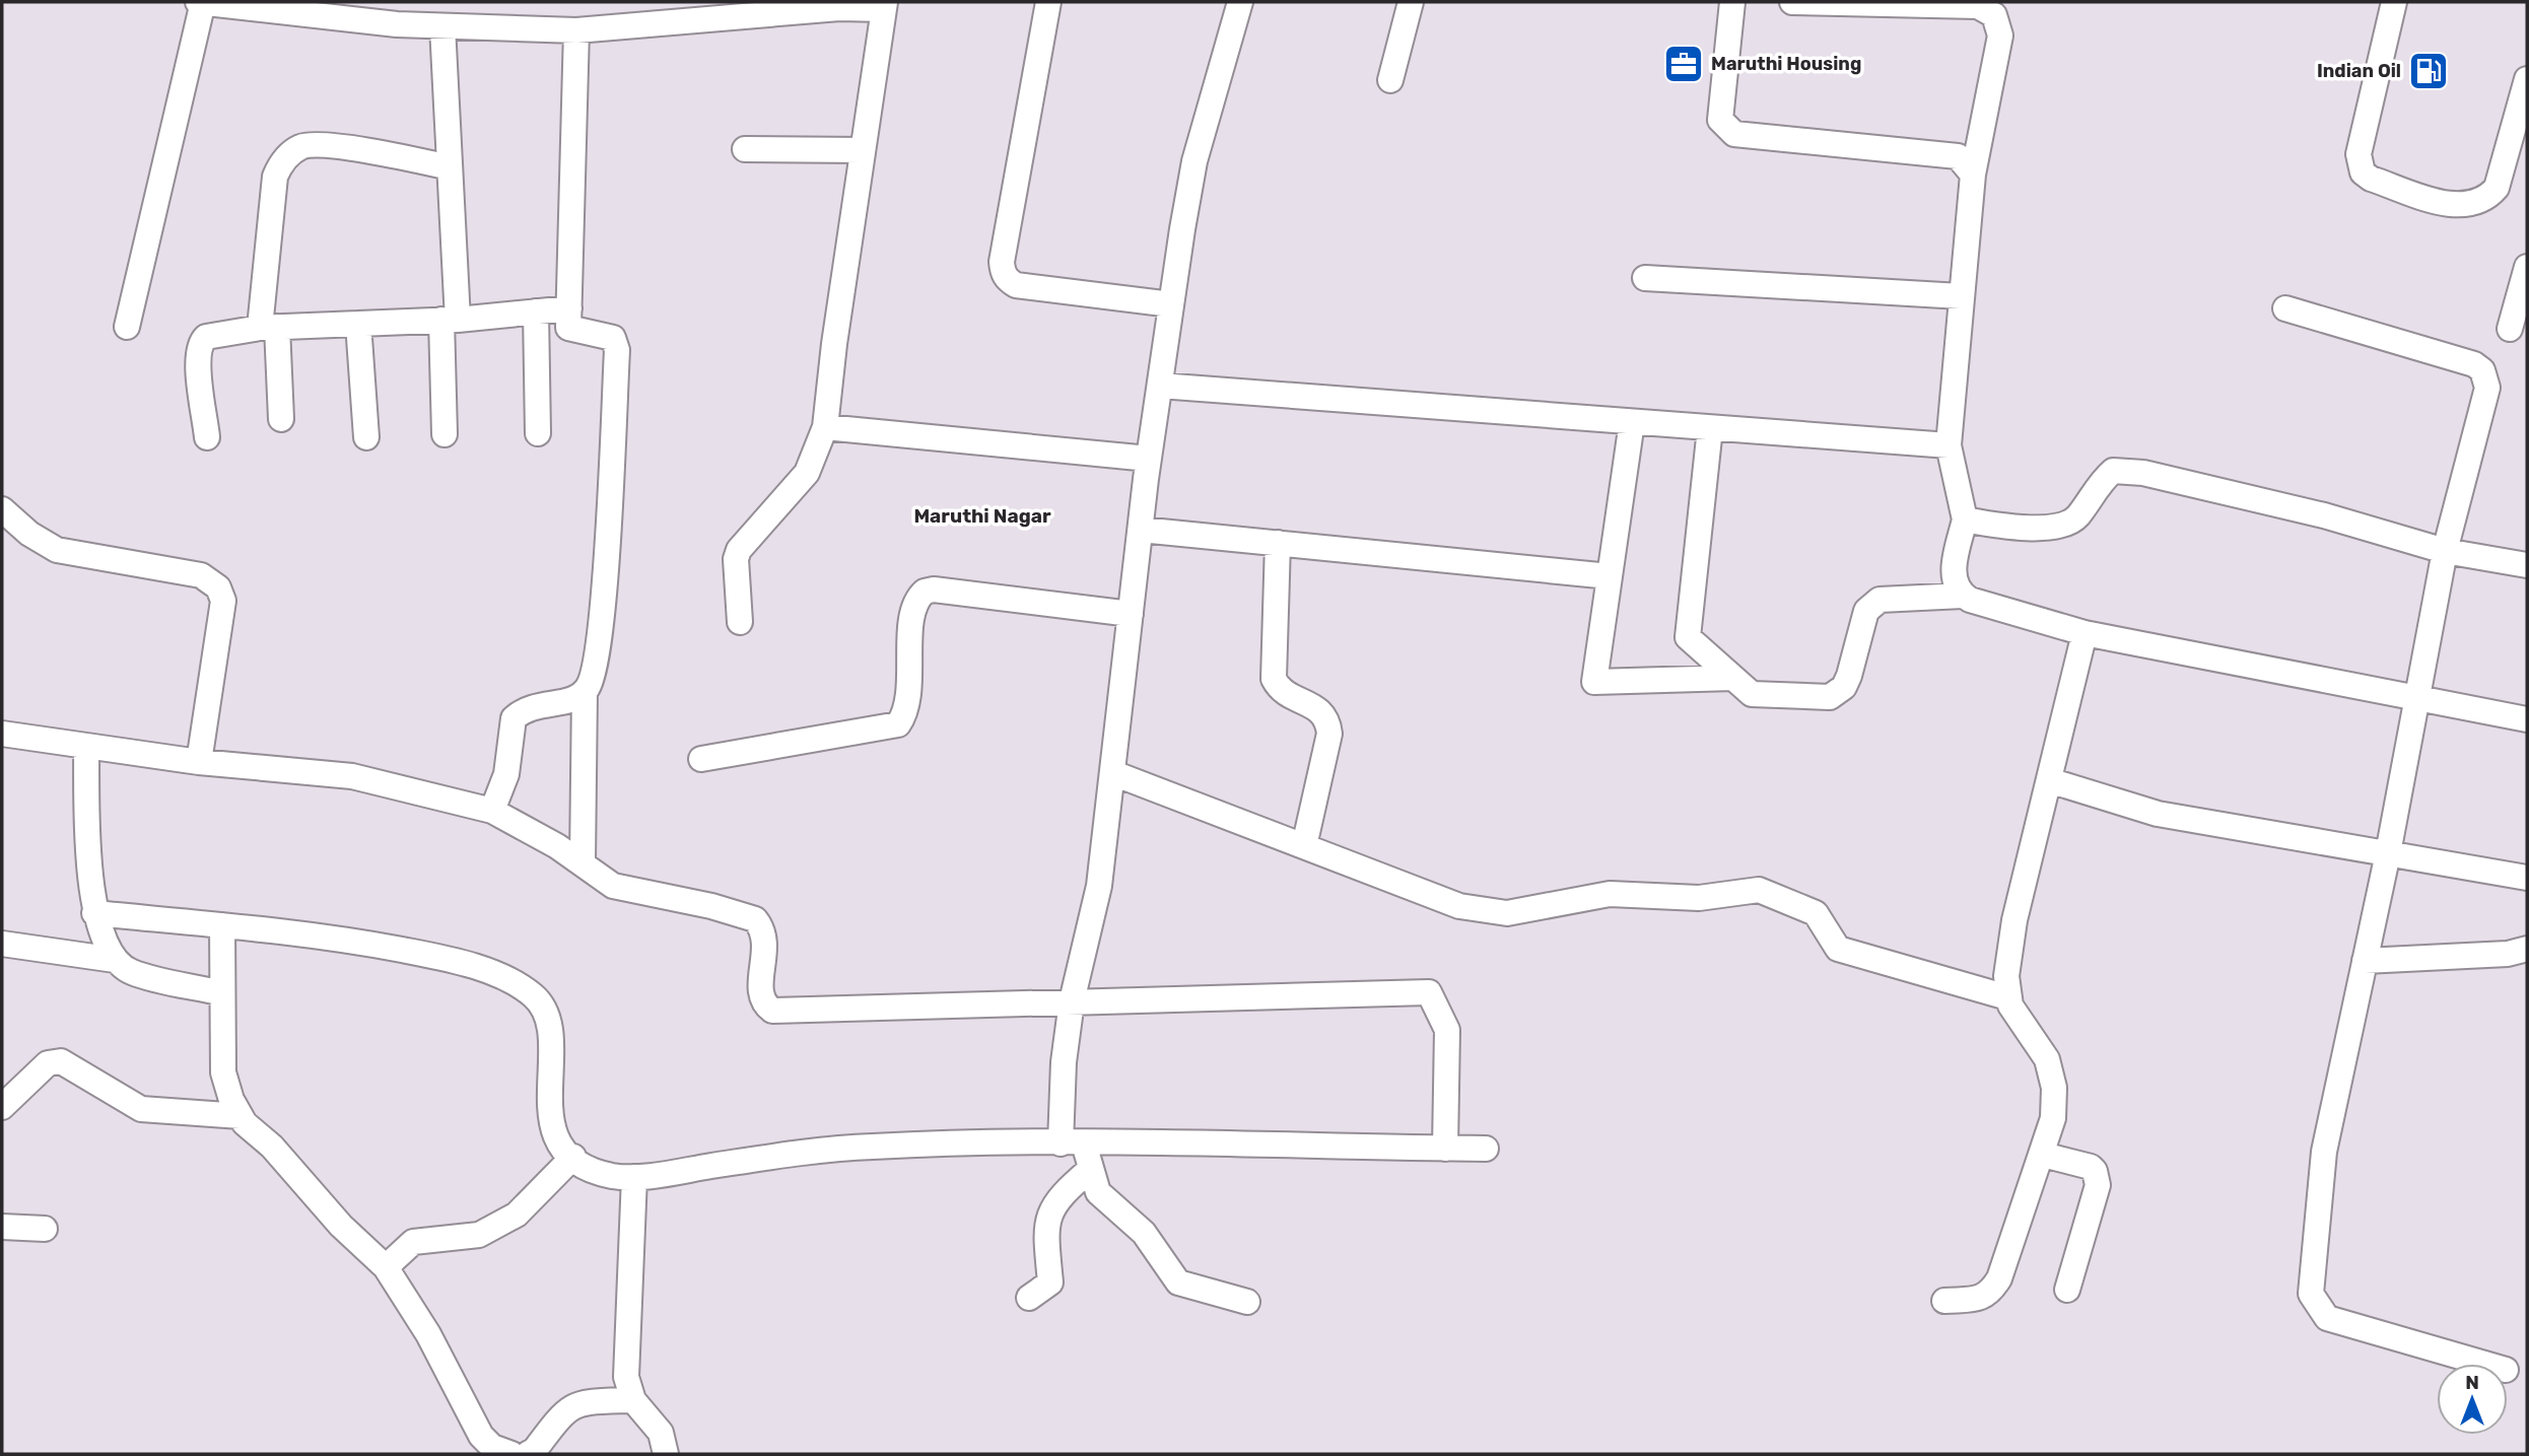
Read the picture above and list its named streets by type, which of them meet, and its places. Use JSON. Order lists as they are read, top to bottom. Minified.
{"districts":["Maruthi Nagar"],"places":{"office":["Maruthi Housing"],"fuel station":["Indian Oil"]},"north":"top"}
